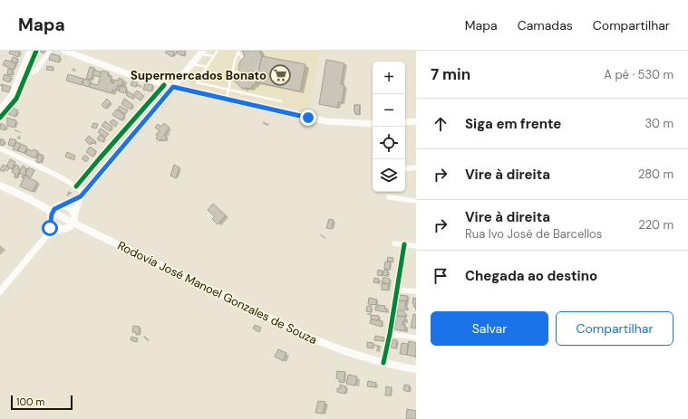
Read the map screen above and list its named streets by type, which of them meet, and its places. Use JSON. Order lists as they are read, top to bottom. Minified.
{"streets":{"main road":["Rodovia José Manoel Gonzales de Souza"]},"places":{"supermarket":["Supermercados Bonato"]},"scale_bar":"100 m","page":{"header":"Mapa","nav":["Mapa","Camadas","Compartilhar"],"heading":["7 min","A pé · 530 m"],"map_buttons":["+","−"],"list":[["Siga em frente","30 m"],["Vire à direita","280 m"],["Vire à direita","Rua Ivo José de Barcellos","220 m"],"Chegada ao destino"],"buttons":["Salvar","Compartilhar"],"scale":"100 m"}}
